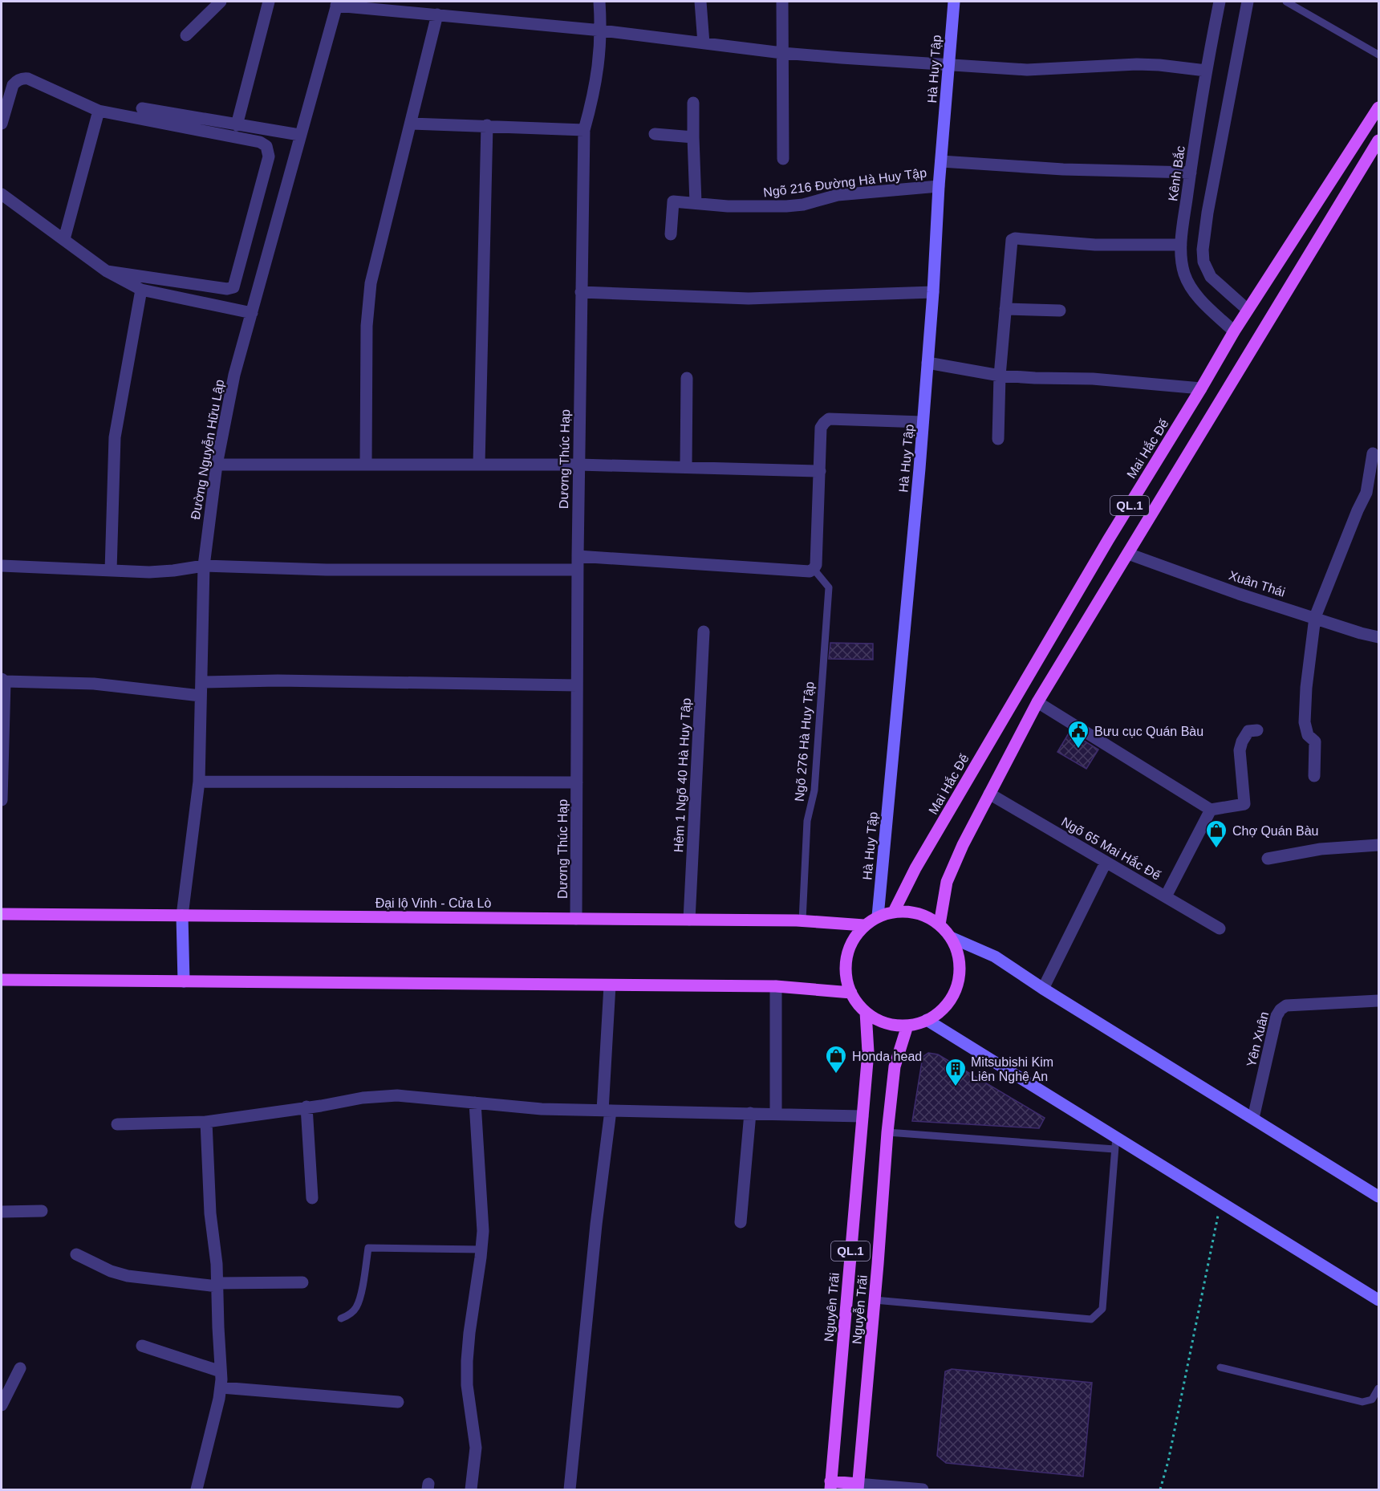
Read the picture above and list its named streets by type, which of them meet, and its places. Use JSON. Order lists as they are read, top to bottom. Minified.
{"streets":{"main road":["Mai Hắc Đế","QL.1","Đại lộ Vinh - Cửa Lò","Nguyên Trãi","Nguyễn Trãi"],"street":["Hà Huy Tập","Kênh Bắc","Ngõ 216 Đường Hà Huy Tập","Đường Nguyễn Hữu Lập","Dương Thúc Hạp","Xuân Thái","Hẻm 1 Ngõ 40 Hà Huy Tập","Ngõ 65 Mai Hắc Đế","Yên Xuân"],"lane":["Ngõ 276 Hà Huy Tập"]},"crossings":[["Hà Huy Tập","Ngõ 216 Đường Hà Huy Tập"],["Hà Huy Tập","Mai Hắc Đế"],["Hà Huy Tập","QL.1"],["Hà Huy Tập","Đại lộ Vinh - Cửa Lò"],["Hà Huy Tập","Nguyên Trãi"],["Kênh Bắc","Mai Hắc Đế"],["Mai Hắc Đế","QL.1"],["Mai Hắc Đế","Đại lộ Vinh - Cửa Lò"],["Mai Hắc Đế","Nguyên Trãi"],["Đường Nguyễn Hữu Lập","Đại lộ Vinh - Cửa Lò"],["Dương Thúc Hạp","Đại lộ Vinh - Cửa Lò"],["QL.1","Xuân Thái"],["QL.1","Ngõ 65 Mai Hắc Đế"],["QL.1","Đại lộ Vinh - Cửa Lò"],["QL.1","Nguyên Trãi"],["QL.1","Nguyễn Trãi"],["Ngõ 276 Hà Huy Tập","Đại lộ Vinh - Cửa Lò"],["Hẻm 1 Ngõ 40 Hà Huy Tập","Đại lộ Vinh - Cửa Lò"],["Đại lộ Vinh - Cửa Lò","Nguyên Trãi"]],"places":{"public building":["Bưu cục Quán Bàu"],"shop":["Chợ Quán Bàu","Honda head"],"building":["Mitsubishi Kim Liên Nghệ An"]}}
